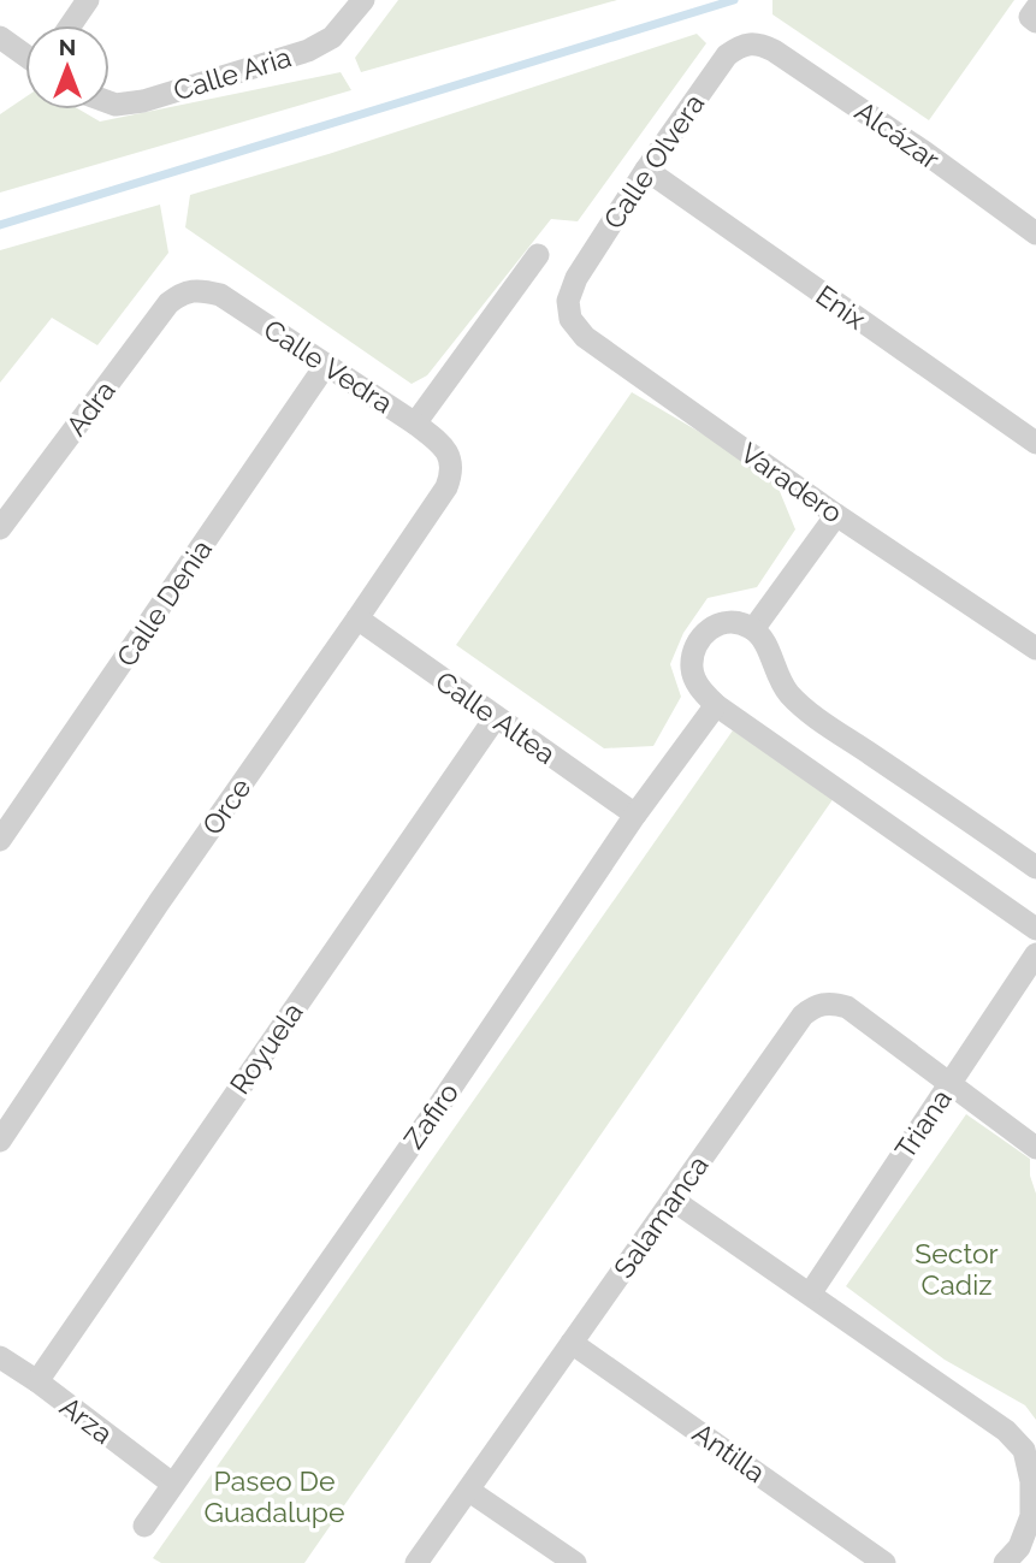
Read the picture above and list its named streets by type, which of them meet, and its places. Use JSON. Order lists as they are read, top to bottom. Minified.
{"streets":{"street":["Calle Aria","Alcázar","Calle Olvera","Enix","Calle Vedra","Adra","Varadero","Calle Denia","Calle Altea","Orce","Royuela","Zafiro","Triana","Salamanca","Arza","Antilla"]},"crossings":[["Alcázar","Calle Olvera"],["Calle Olvera","Enix"],["Calle Olvera","Varadero"],["Calle Vedra","Adra"],["Calle Vedra","Calle Denia"],["Calle Vedra","Orce"],["Calle Altea","Orce"],["Calle Altea","Royuela"],["Calle Altea","Zafiro"],["Royuela","Arza"],["Zafiro","Arza"],["Triana","Salamanca"],["Salamanca","Antilla"]],"parks":["Sector Cadiz","Paseo De Guadalupe"],"north":"top"}
